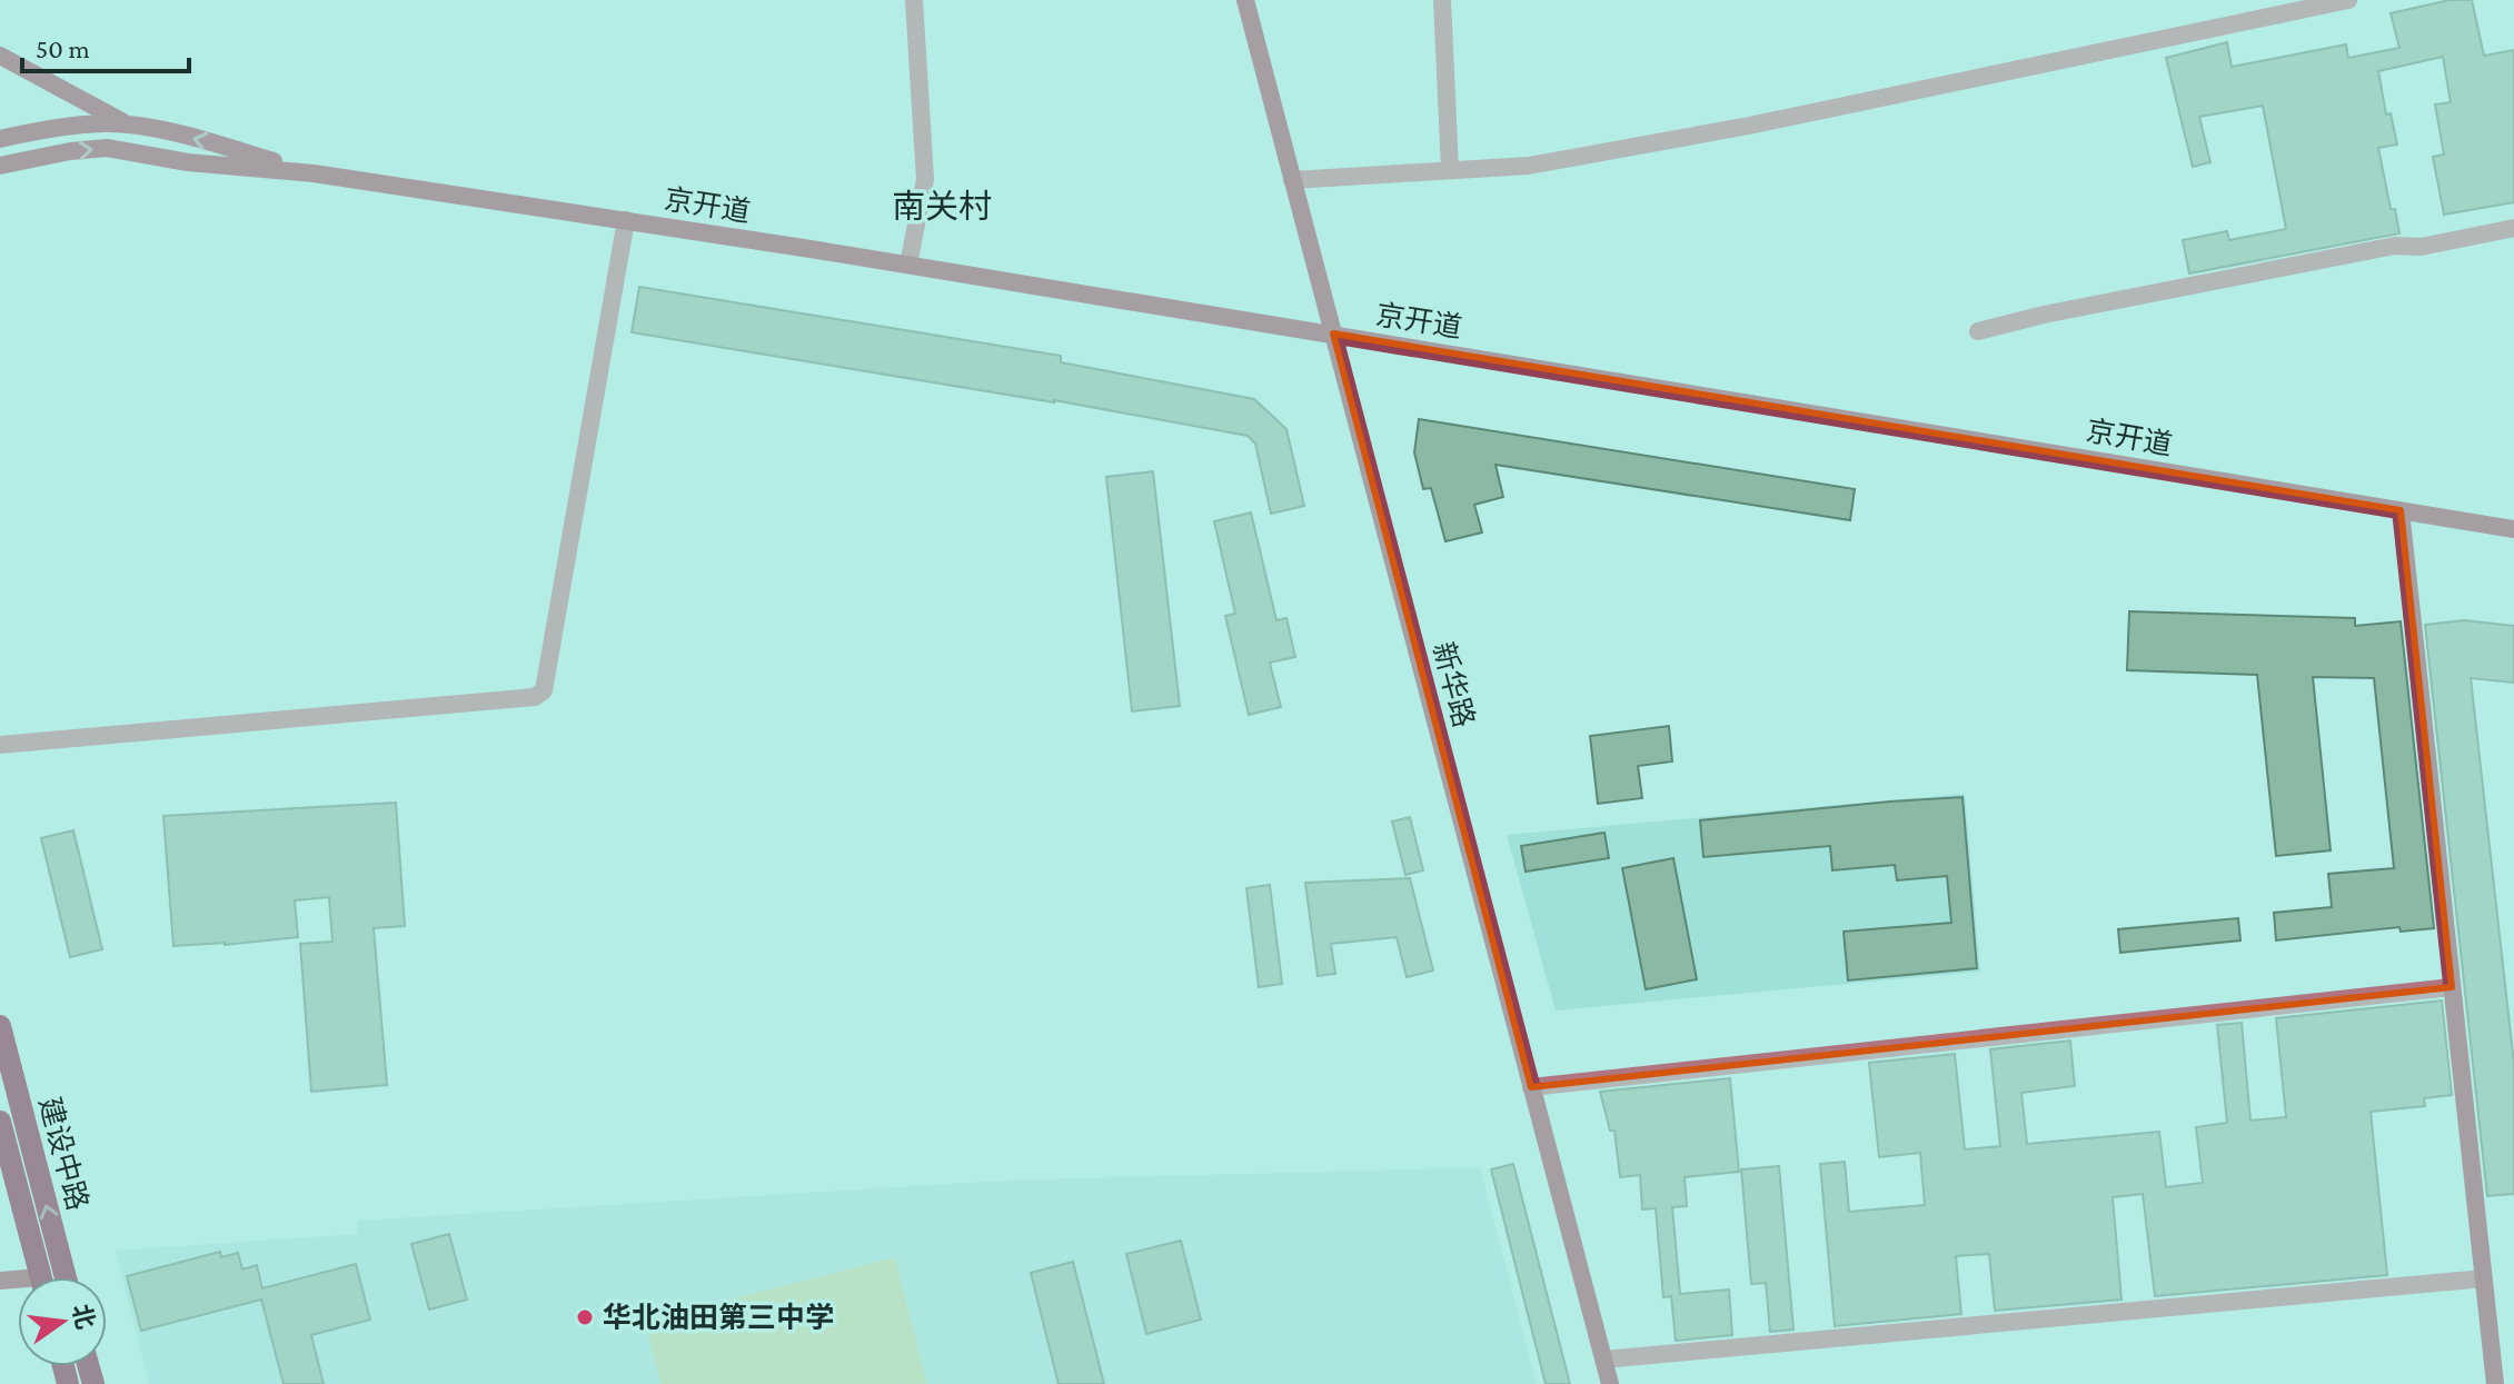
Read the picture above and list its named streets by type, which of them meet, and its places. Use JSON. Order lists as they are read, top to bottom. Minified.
{"streets":{"main road":["京开道","新华路","建设中路"]},"crossings":[["京开道","新华路"]],"districts":["南关村"],"places":["华北油田第三中学"],"scale_bar":"50 m","north":"right"}
